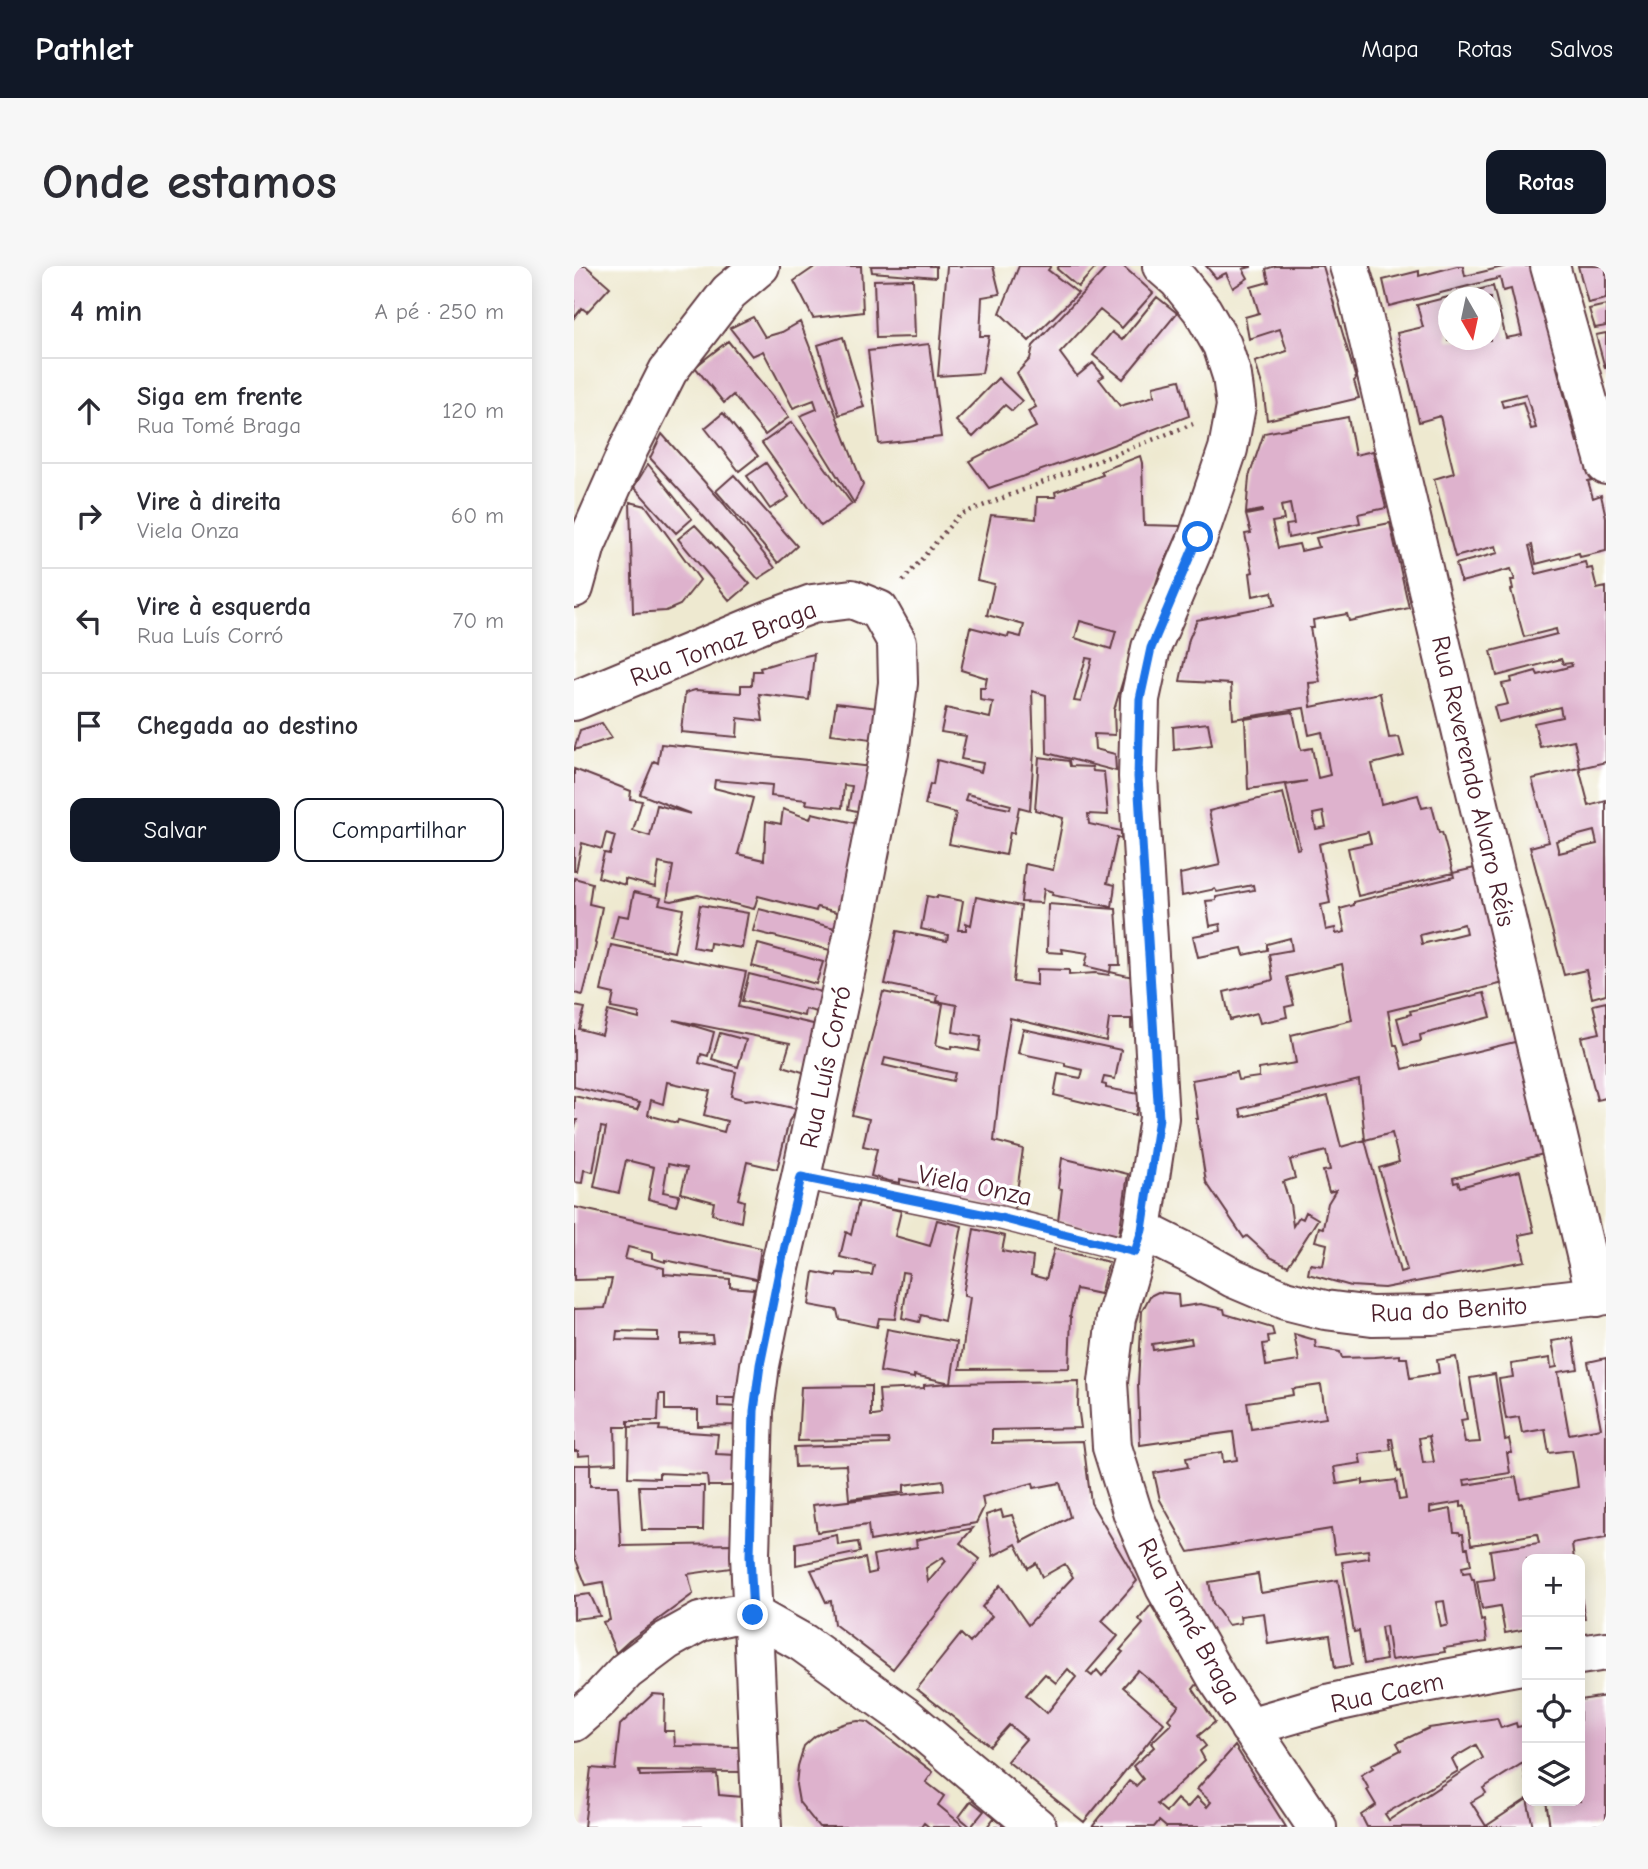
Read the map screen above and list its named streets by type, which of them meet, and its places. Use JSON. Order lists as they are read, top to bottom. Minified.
{"streets":{"street":["Rua Tomaz Braga","Rua Reverendo Alvaro Réis","Rua Luís Corró","Rua do Benito","Rua Tomé Braga","Rua Caem"],"lane":["Viela Onza"]},"crossings":[["Rua Tomaz Braga","Rua Luís Corró"],["Rua Reverendo Alvaro Réis","Rua do Benito"],["Rua Luís Corró","Viela Onza"],["Viela Onza","Rua do Benito"],["Viela Onza","Rua Tomé Braga"],["Rua do Benito","Rua Tomé Braga"],["Rua Tomé Braga","Rua Caem"]],"north":"bottom","page":{"header":"Pathlet","nav":["Mapa","Rotas","Salvos"],"buttons":["Rotas",["Salvar","Compartilhar"]],"title":"Onde estamos","heading":["4 min","A pé · 250 m"],"list":[["Siga em frente","Rua Tomé Braga","120 m"],["Vire à direita","Viela Onza","60 m"],["Vire à esquerda","Rua Luís Corró","70 m"],"Chegada ao destino"],"map_buttons":["+","−"]}}
